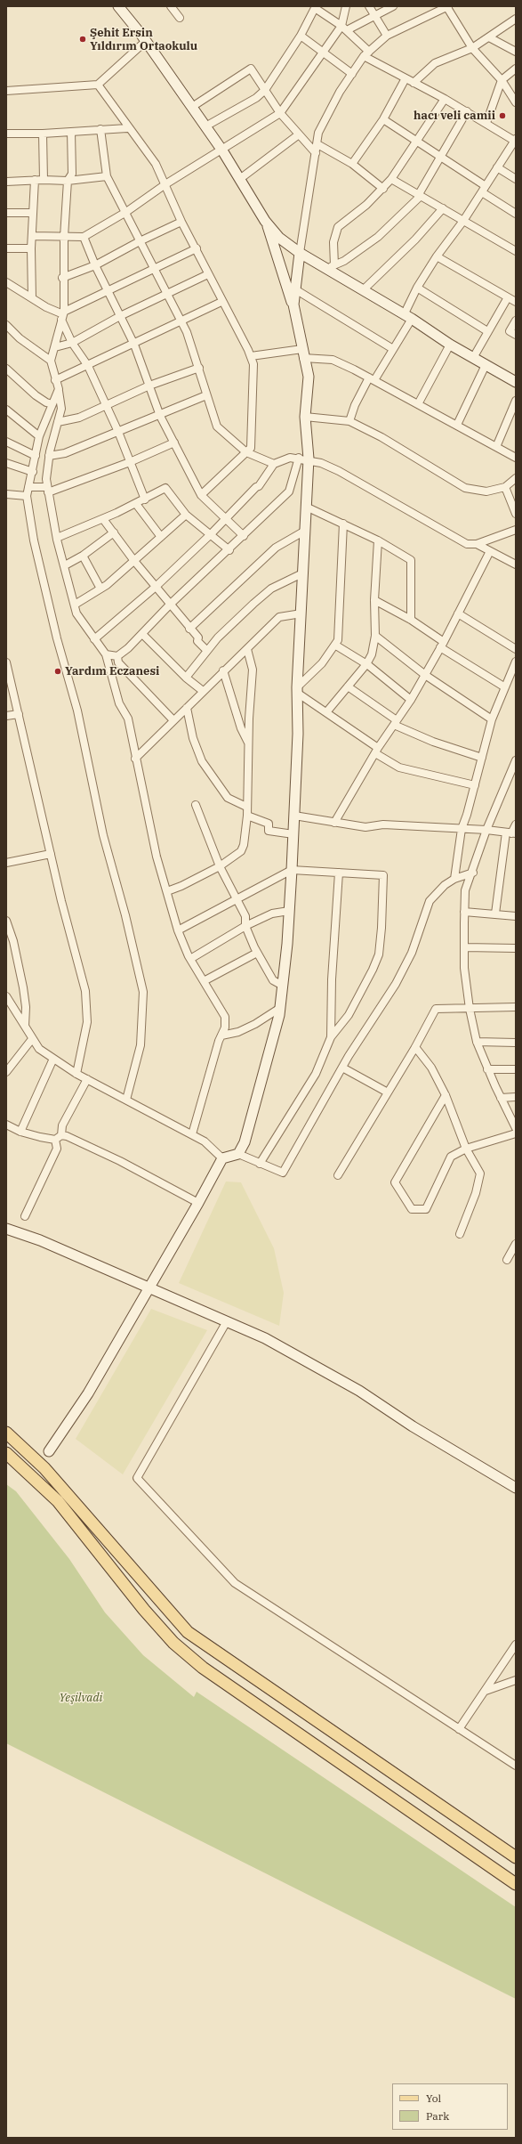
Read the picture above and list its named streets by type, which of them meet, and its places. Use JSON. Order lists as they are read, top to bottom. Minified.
{"parks":["Yeşilvadi"],"places":["Şehit Ersin Yıldırım Ortaokulu","hacı veli camii","Yardım Eczanesi"],"legend":["Yol","Park"]}
